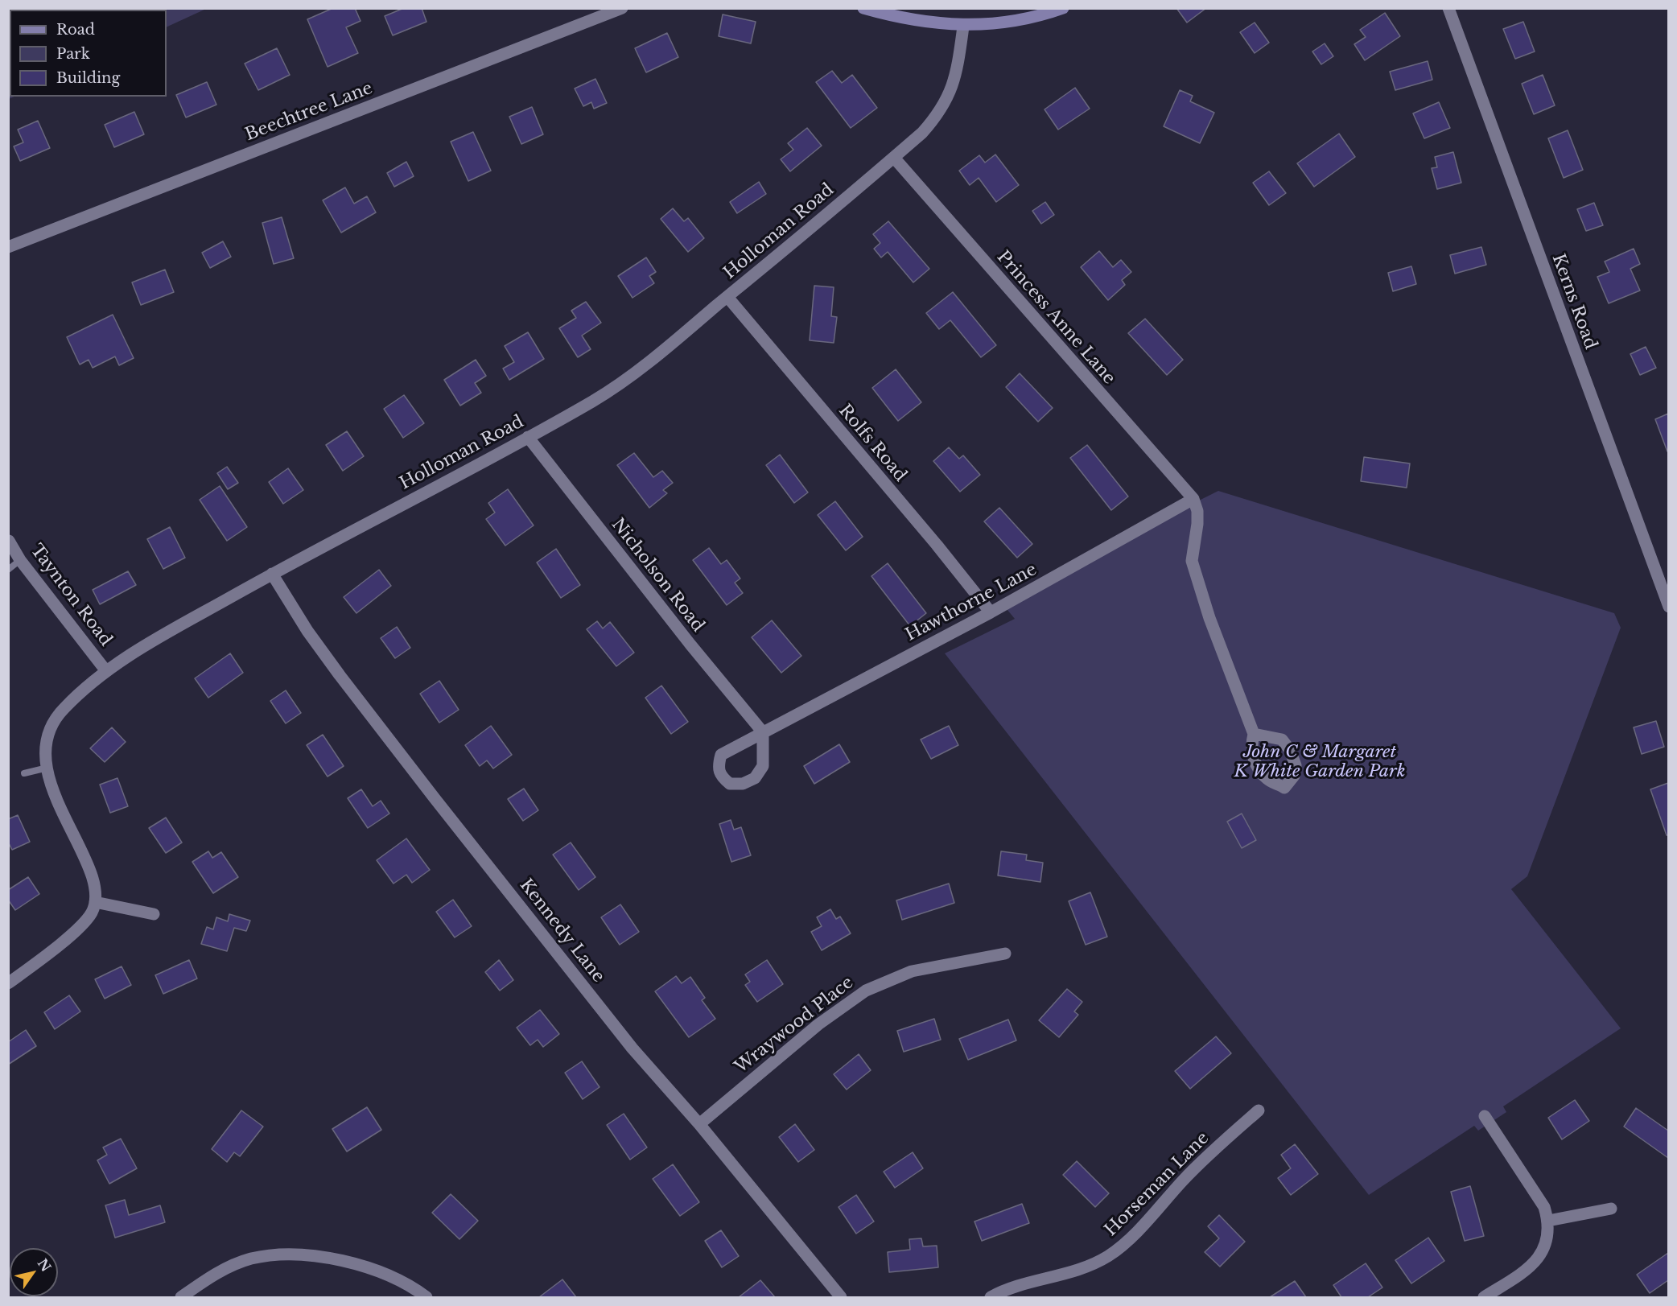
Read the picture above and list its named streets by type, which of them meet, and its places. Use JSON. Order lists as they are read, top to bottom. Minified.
{"streets":{"street":["Beechtree Lane","Holloman Road","Kerns Road","Princess Anne Lane","Rolfs Road","Nicholson Road","Taynton Road","Hawthorne Lane","Kennedy Lane","Wraywood Place","Horseman Lane"]},"crossings":[["Holloman Road","Princess Anne Lane"],["Holloman Road","Rolfs Road"],["Holloman Road","Nicholson Road"],["Holloman Road","Taynton Road"],["Holloman Road","Kennedy Lane"],["Princess Anne Lane","Hawthorne Lane"],["Rolfs Road","Hawthorne Lane"],["Nicholson Road","Hawthorne Lane"],["Kennedy Lane","Wraywood Place"]],"parks":["John C & Margaret K White Garden Park"],"legend":["Road","Park","Building"],"north":"top right"}
